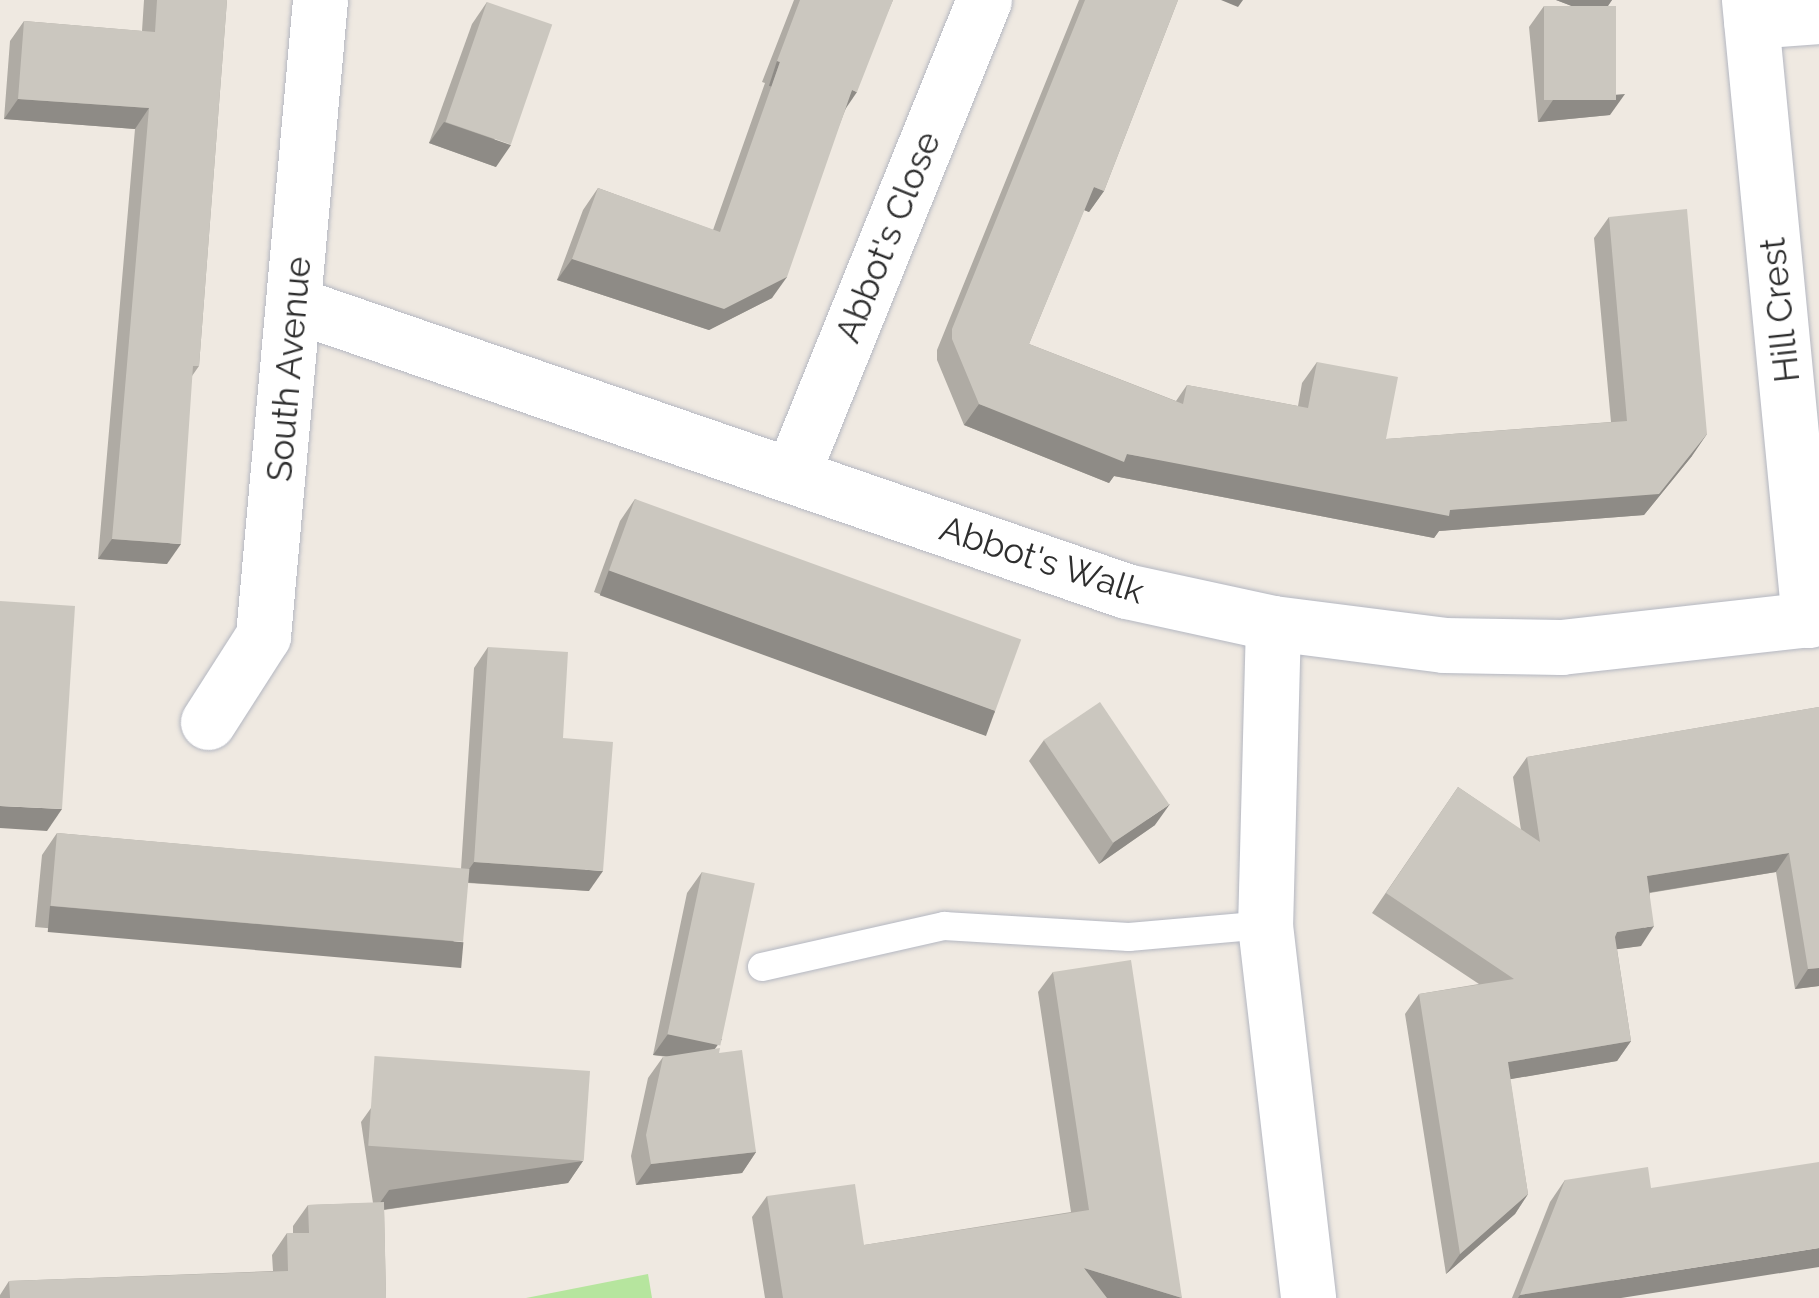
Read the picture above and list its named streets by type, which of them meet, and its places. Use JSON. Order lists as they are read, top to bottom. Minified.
{"streets":{"street":["Abbot's Close","Hill Crest","South Avenue","Abbot's Walk"]},"crossings":[["Abbot's Close","Abbot's Walk"],["Hill Crest","Abbot's Walk"],["South Avenue","Abbot's Walk"]]}
